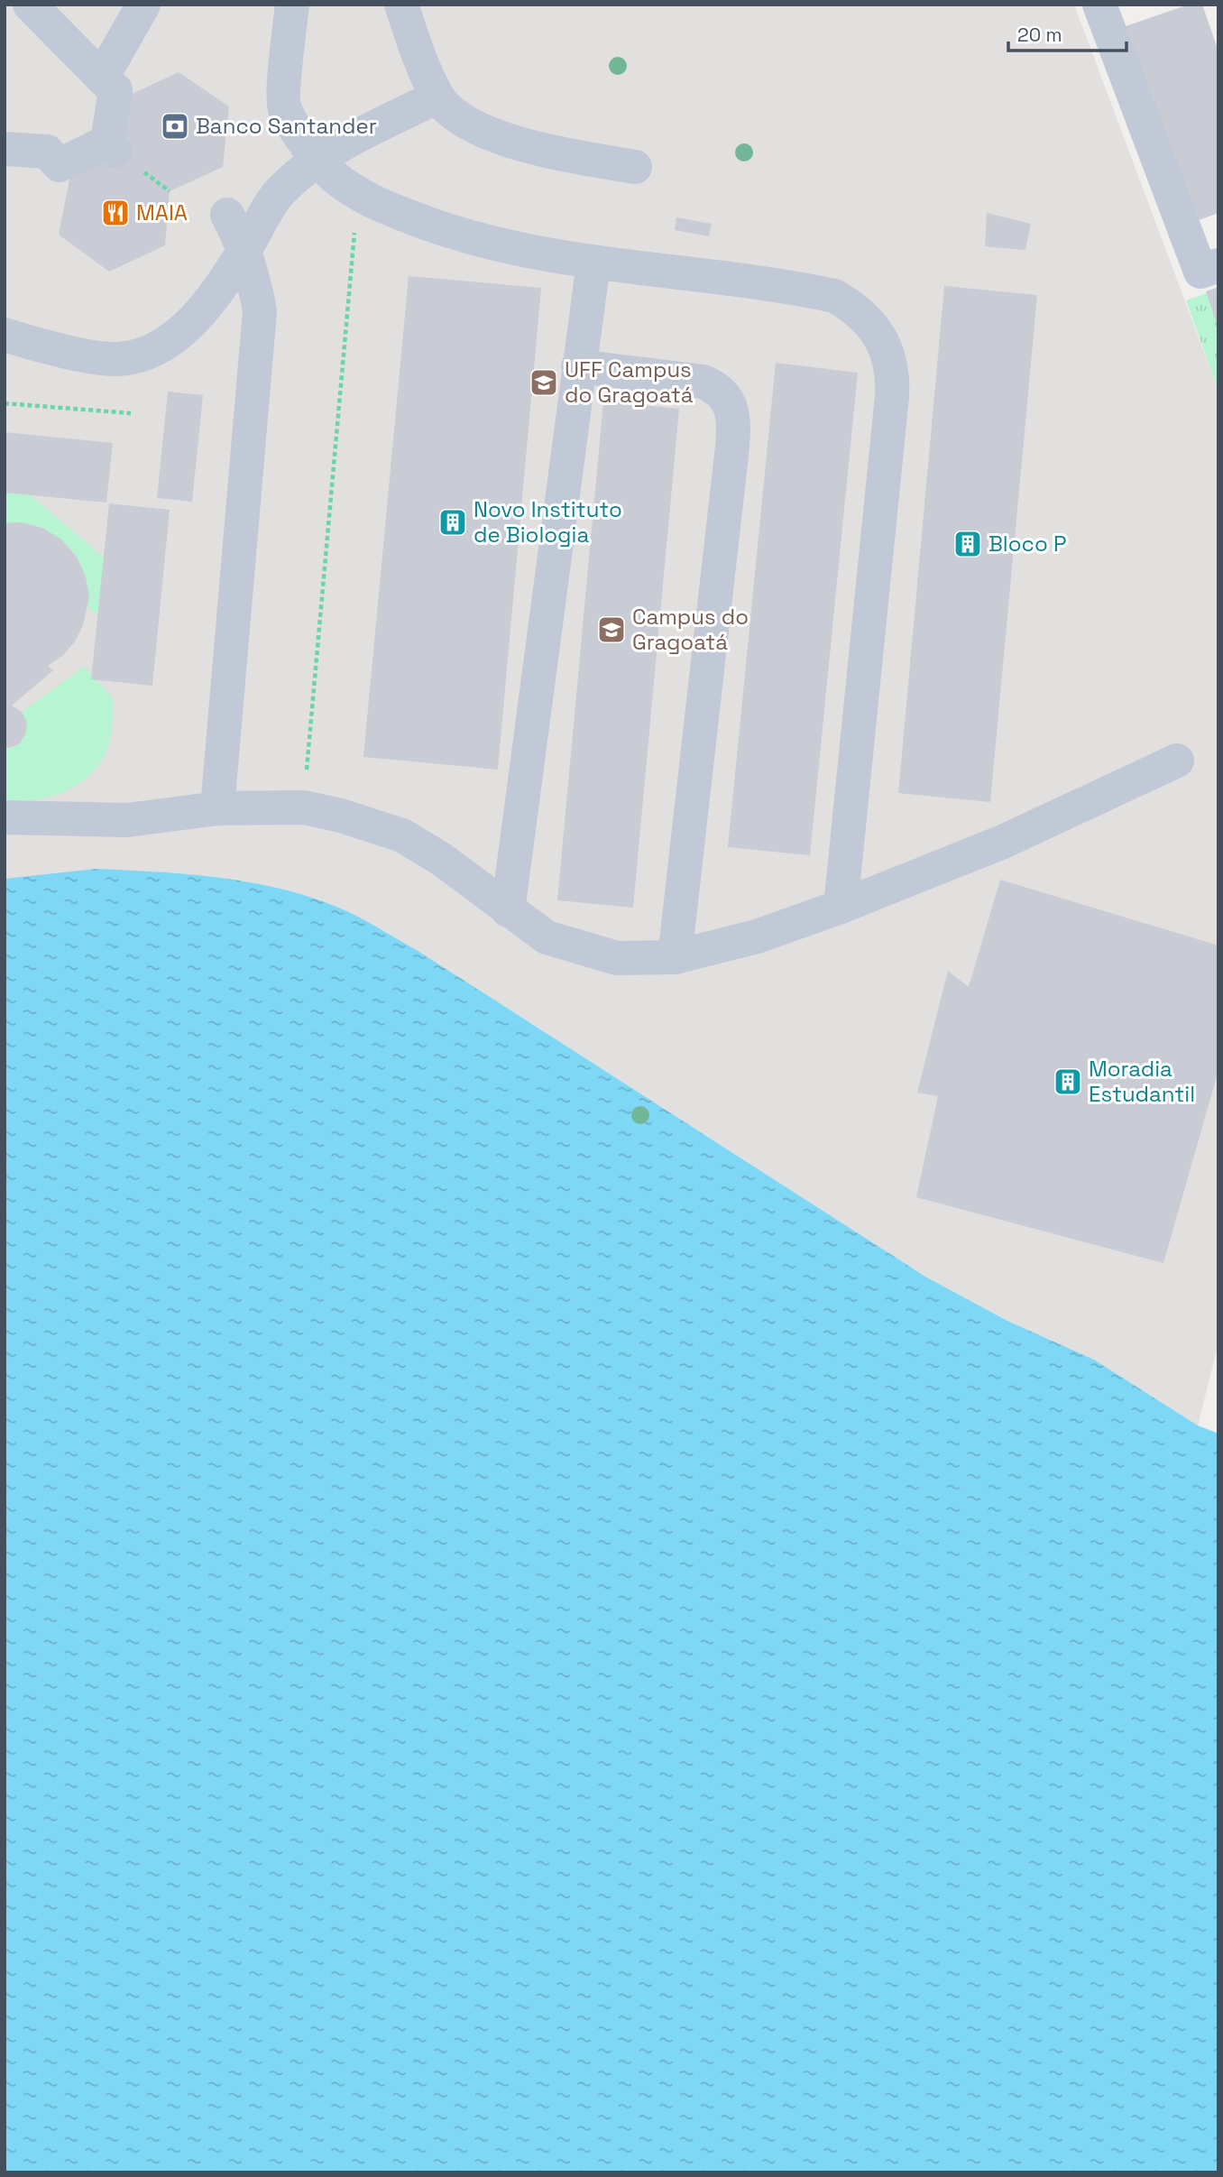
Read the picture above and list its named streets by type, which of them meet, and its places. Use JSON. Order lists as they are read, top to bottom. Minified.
{"places":{"bank":["Banco Santander"],"restaurant":["MAIA"],"school or university":["UFF Campus do Gragoatá","Campus do Gragoatá"],"building":["Novo Instituto de Biologia","Bloco P","Moradia Estudantil"]},"scale_bar":"20 m"}
